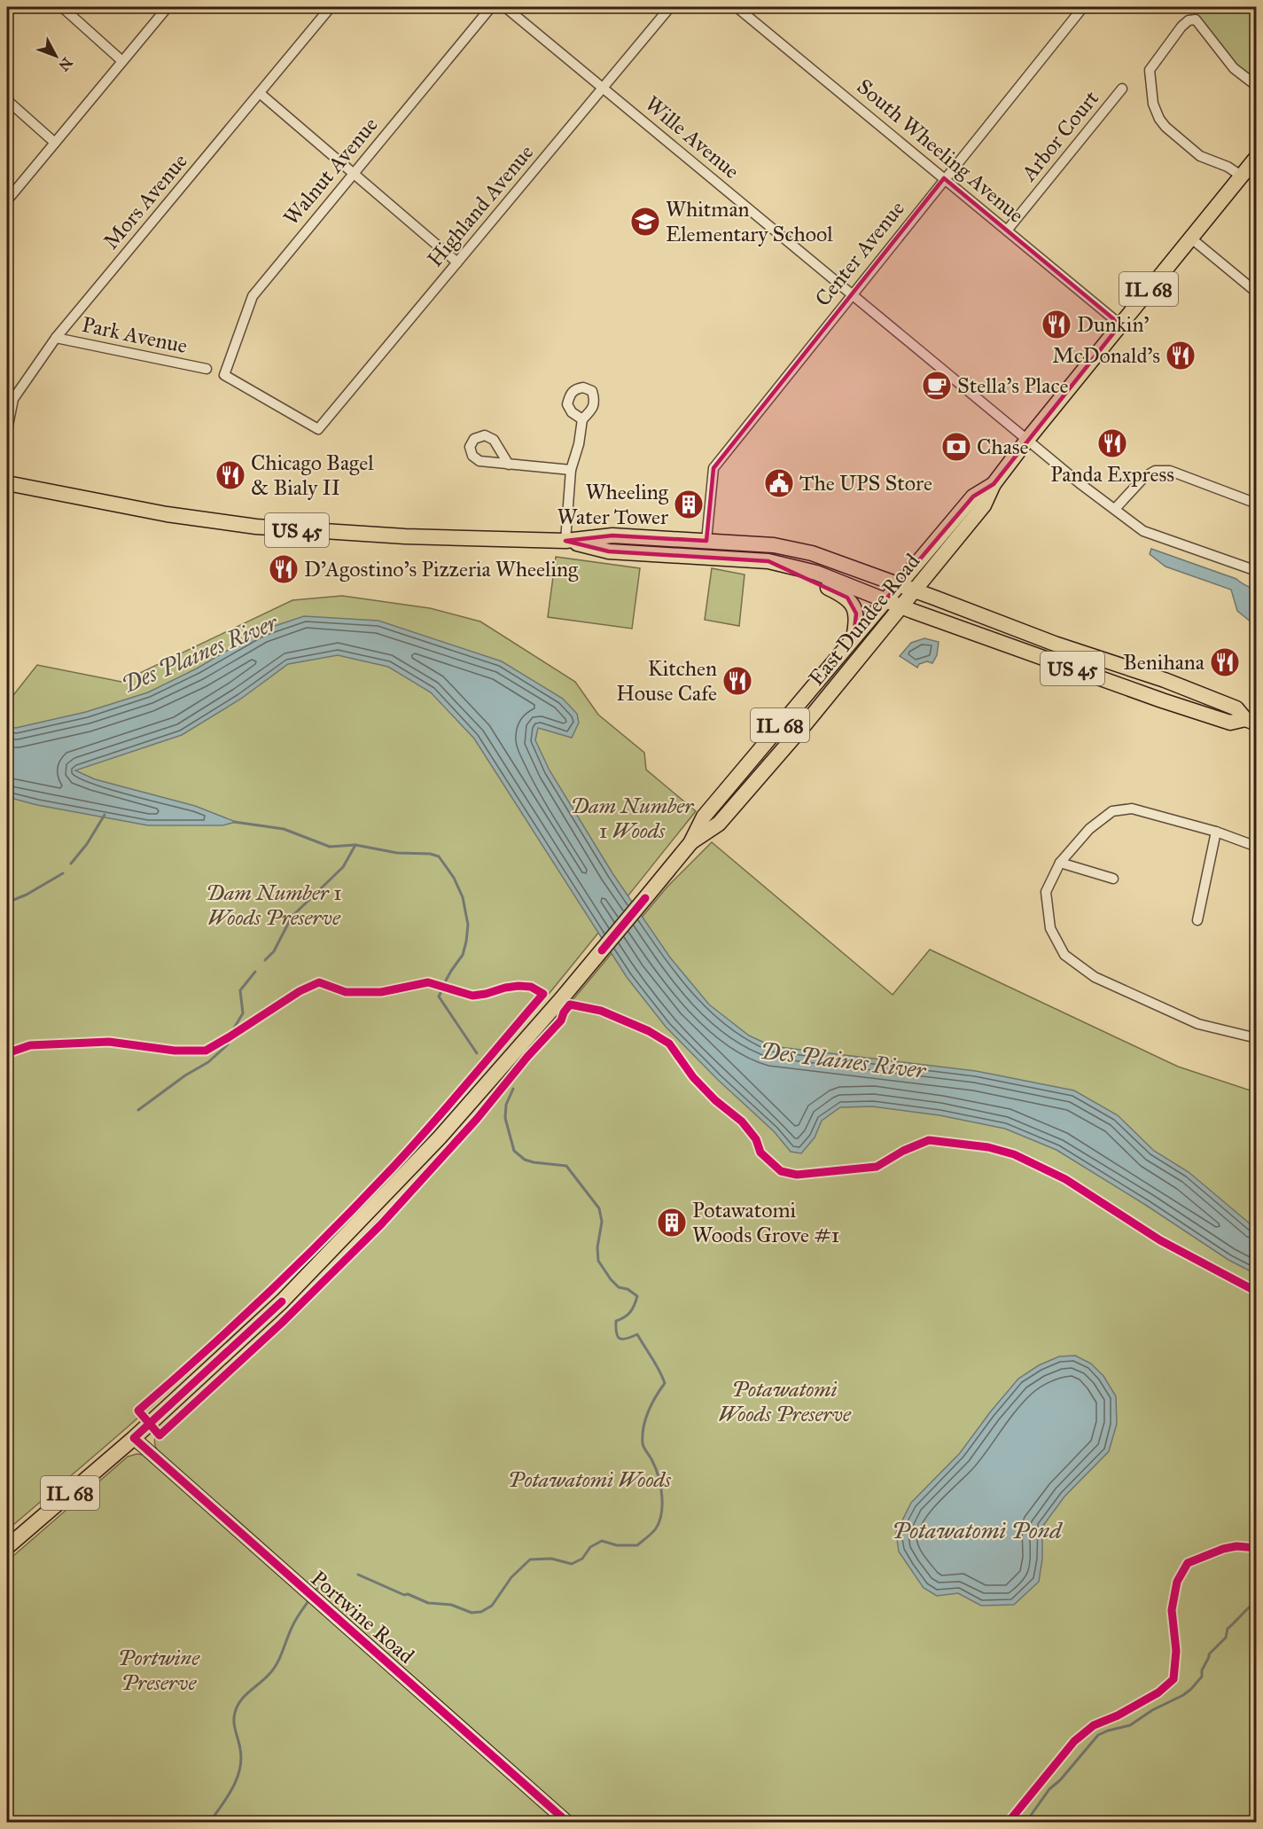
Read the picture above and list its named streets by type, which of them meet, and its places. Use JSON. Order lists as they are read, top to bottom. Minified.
{"streets":{"main road":["IL 68","US 45","East Dundee Road"],"street":["Arbor Court","Wille Avenue","South Wheeling Avenue","Walnut Avenue","Mors Avenue","Highland Avenue","Center Avenue","Park Avenue","Portwine Road"]},"crossings":[["Arbor Court","South Wheeling Avenue"],["Wille Avenue","Highland Avenue"],["Wille Avenue","Center Avenue"],["Wille Avenue","East Dundee Road"],["South Wheeling Avenue","Center Avenue"],["South Wheeling Avenue","East Dundee Road"],["Walnut Avenue","Highland Avenue"],["Mors Avenue","Park Avenue"],["Center Avenue","US 45"],["US 45","East Dundee Road"],["East Dundee Road","Portwine Road"]],"water":["Des Plaines River","Potawatomi Pond"],"parks":["Dam Number 1 Woods","Dam Number 1 Woods Preserve","Potawatomi Woods Preserve","Potawatomi Woods","Portwine Preserve"],"places":{"school or university":["Whitman Elementary School"],"restaurant":["Dunkin'","McDonald's","Panda Express","Chicago Bagel & Bialy II","D'Agostino's Pizzeria Wheeling","Benihana","Kitchen House Cafe"],"cafe":["Stella's Place"],"bank":["Chase"],"public building":["The UPS Store"],"building":["Wheeling Water Tower","Potawatomi Woods Grove #1"]},"north":"bottom right"}
